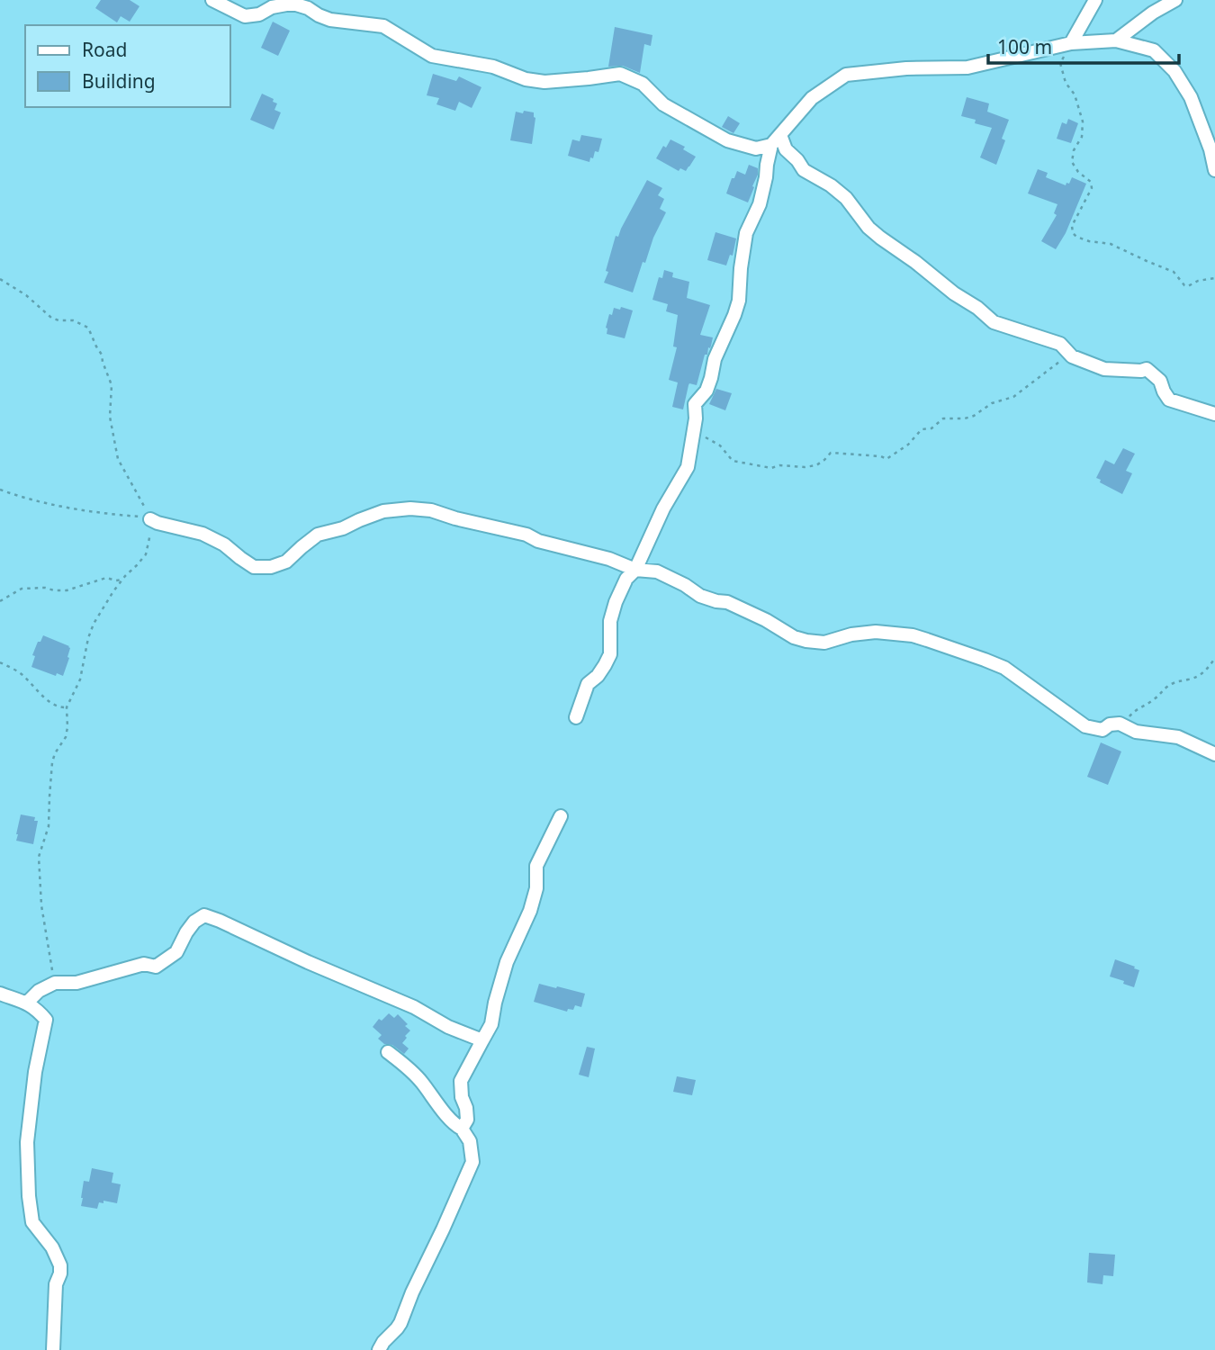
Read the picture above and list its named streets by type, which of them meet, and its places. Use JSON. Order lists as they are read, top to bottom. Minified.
{"legend":["Road","Building"],"scale_bar":"100 m"}
